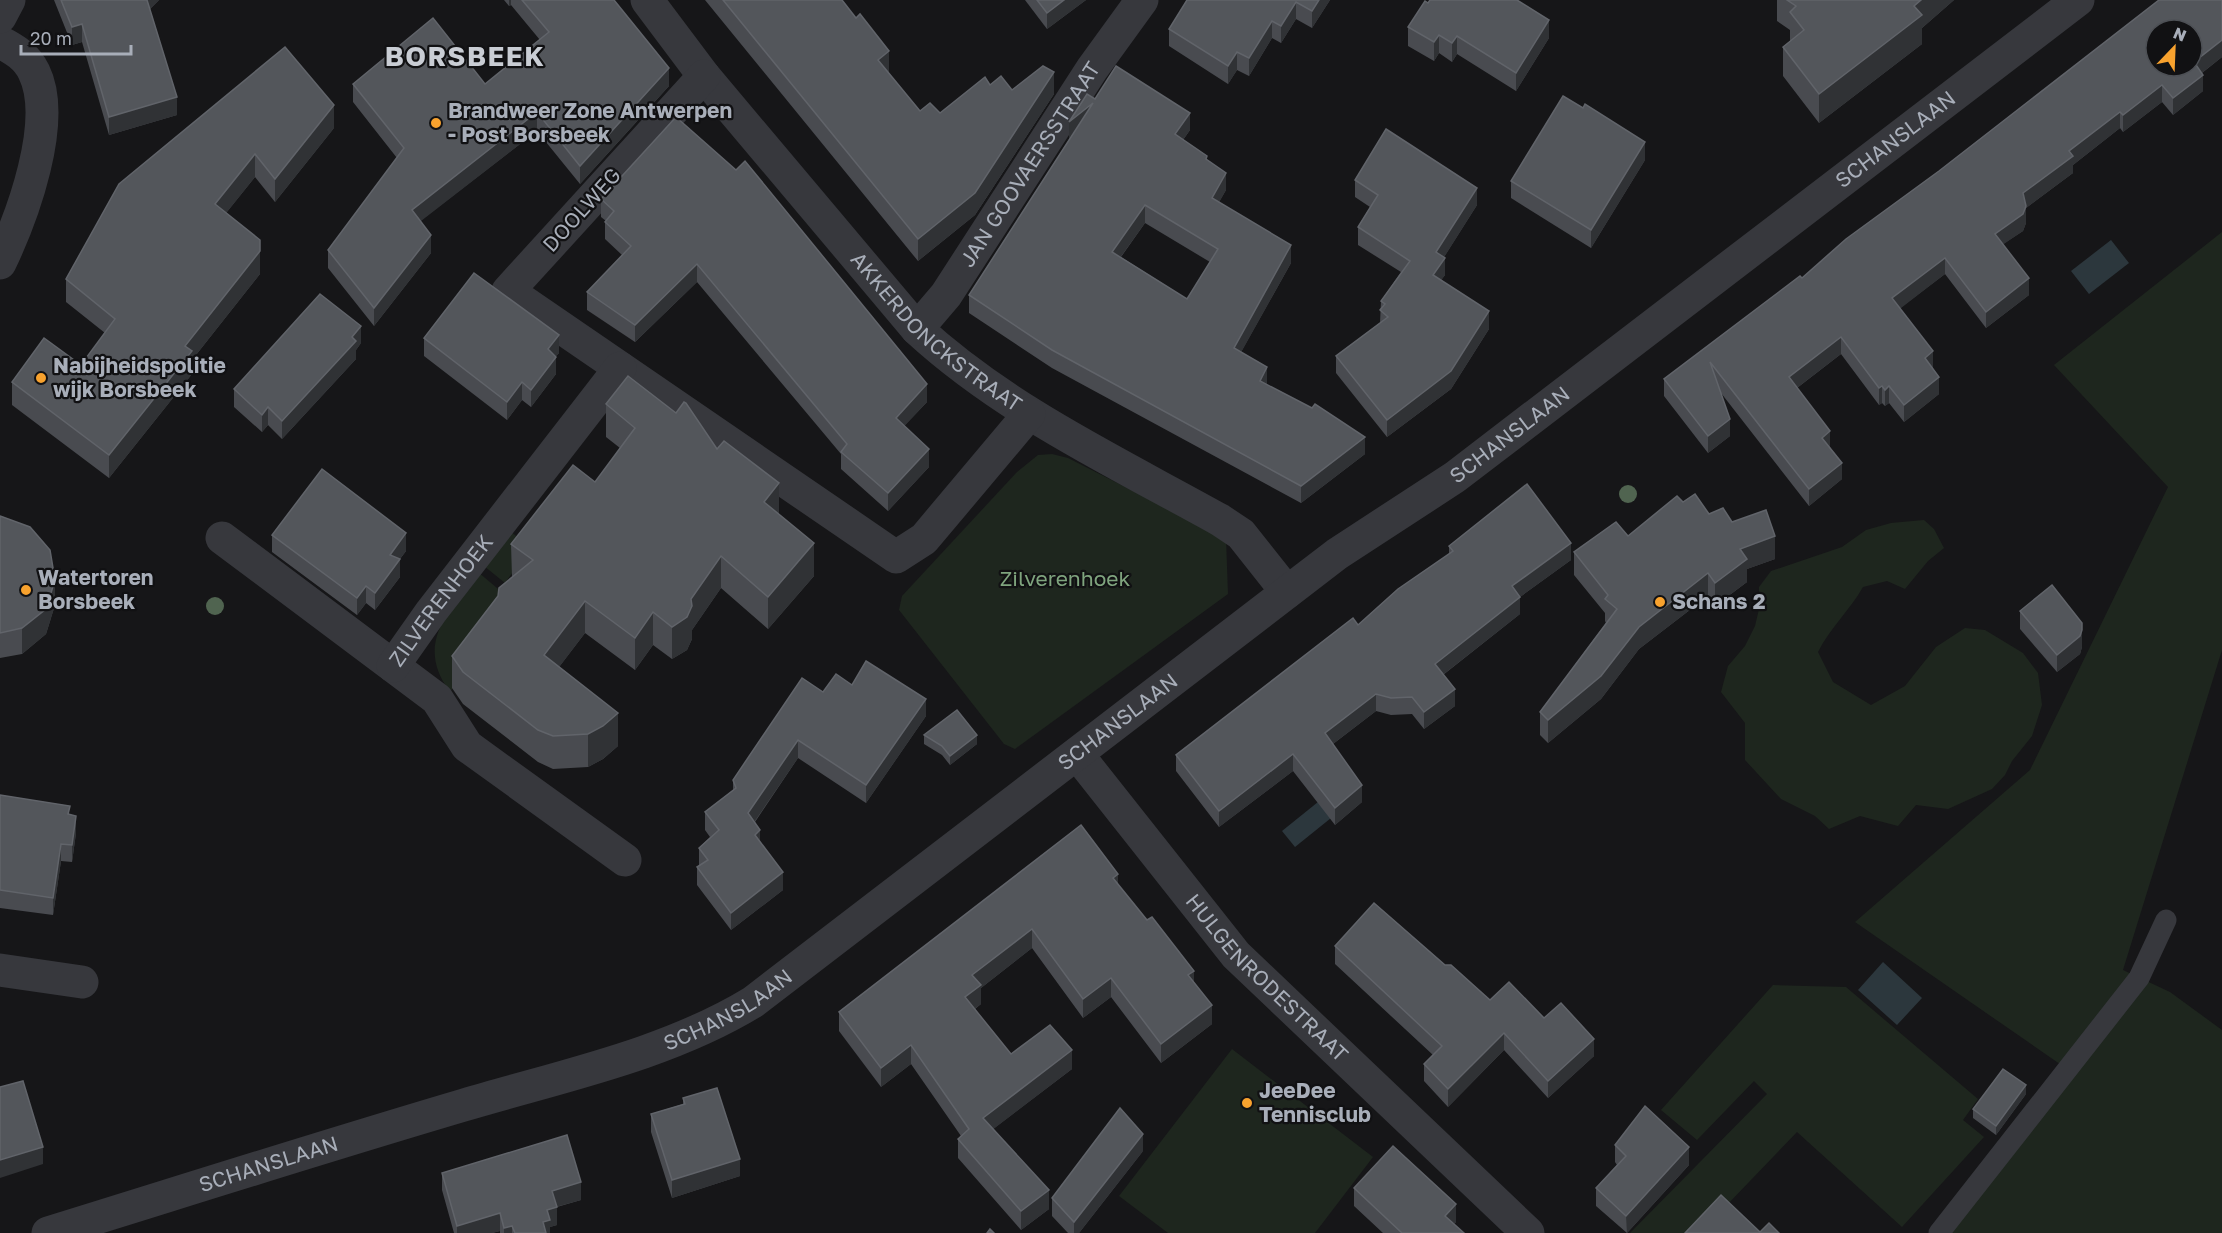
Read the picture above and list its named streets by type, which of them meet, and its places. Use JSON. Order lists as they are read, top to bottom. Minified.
{"streets":{"street":["SCHANSLAAN","JAN GOOVAERSSTRAAT","DOOLWEG","AKKERDONCKSTRAAT","ZILVERENHOEK","HULGENRODESTRAAT"]},"crossings":[["SCHANSLAAN","AKKERDONCKSTRAAT"],["SCHANSLAAN","HULGENRODESTRAAT"],["JAN GOOVAERSSTRAAT","AKKERDONCKSTRAAT"],["DOOLWEG","AKKERDONCKSTRAAT"],["DOOLWEG","ZILVERENHOEK"]],"districts":["BORSBEEK"],"parks":["Zilverenhoek"],"places":["Brandweer Zone Antwerpen - Post Borsbeek","Nabijheidspolitie wijk Borsbeek","Watertoren Borsbeek","Schans 2","JeeDee Tennisclub"],"scale_bar":"20 m","north":"top right"}
